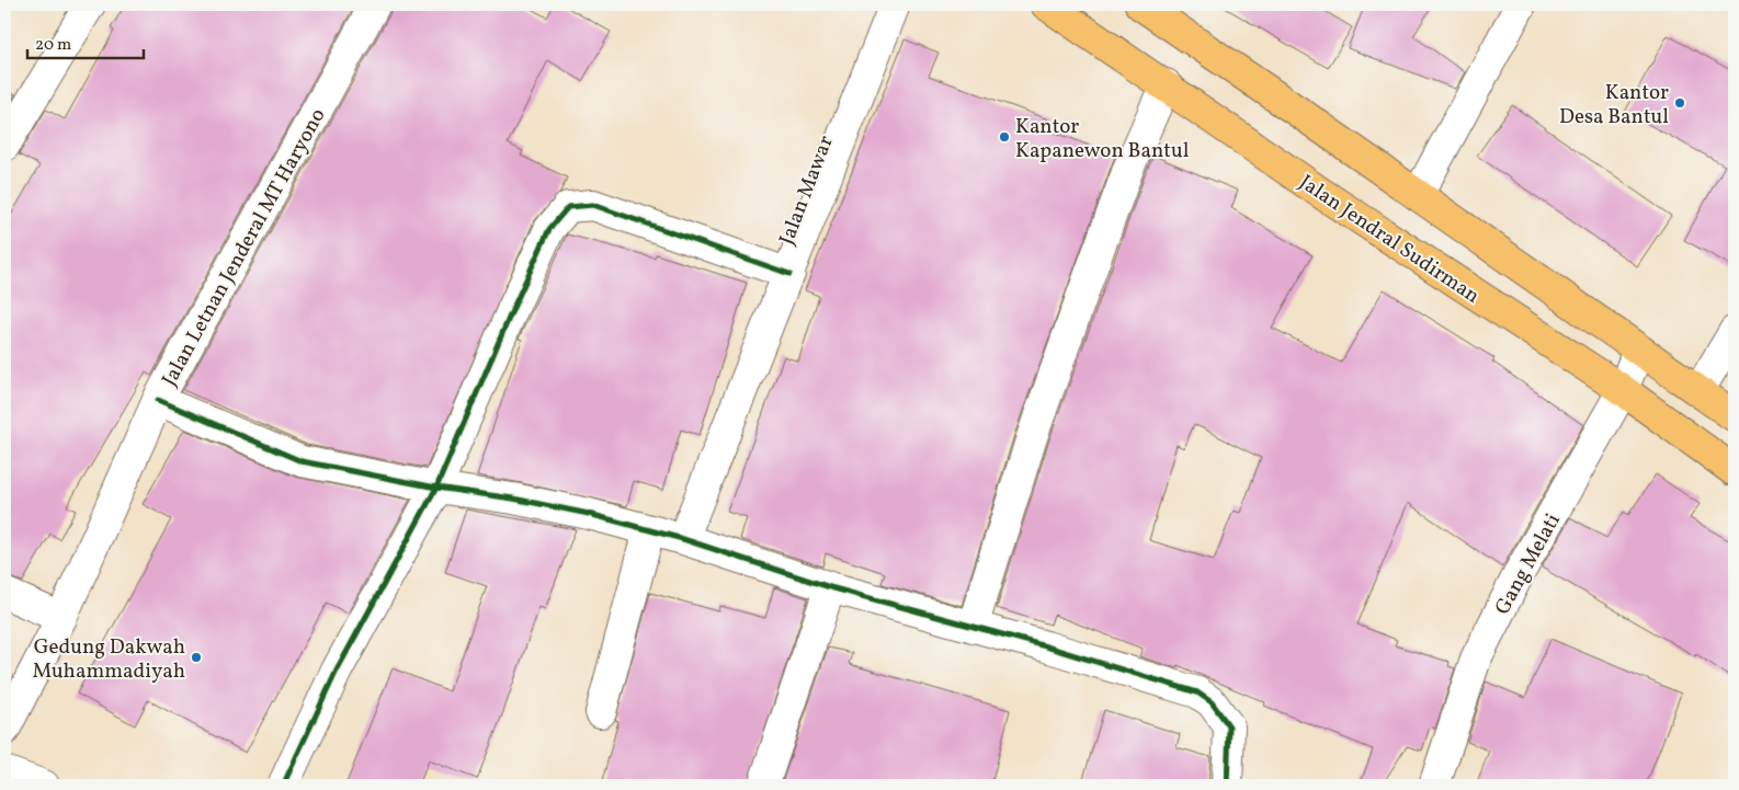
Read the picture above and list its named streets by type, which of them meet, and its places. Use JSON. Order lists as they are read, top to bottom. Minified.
{"streets":{"main road":["Jalan Jendral Sudirman"],"street":["Jalan Mawar","Jalan Letnan Jenderal MT Haryono","Gang Melati"]},"crossings":[["Jalan Jendral Sudirman","Gang Melati"]],"places":["Kantor Desa Bantul","Kantor Kapanewon Bantul","Gedung Dakwah Muhammadiyah"],"scale_bar":"20 m"}
